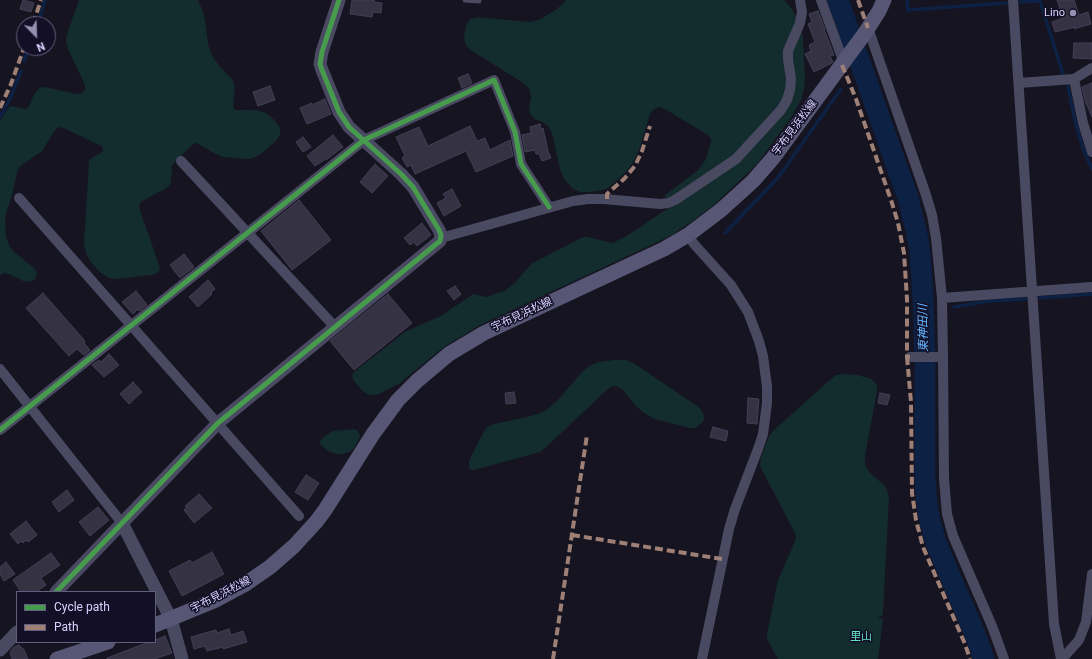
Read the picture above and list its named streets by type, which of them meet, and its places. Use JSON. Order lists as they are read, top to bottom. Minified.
{"streets":{"main road":["宇布見浜松線"]},"water":["東神田川"],"parks":["里山"],"places":["Lino"],"legend":["Cycle path","Path"],"north":"bottom right"}
